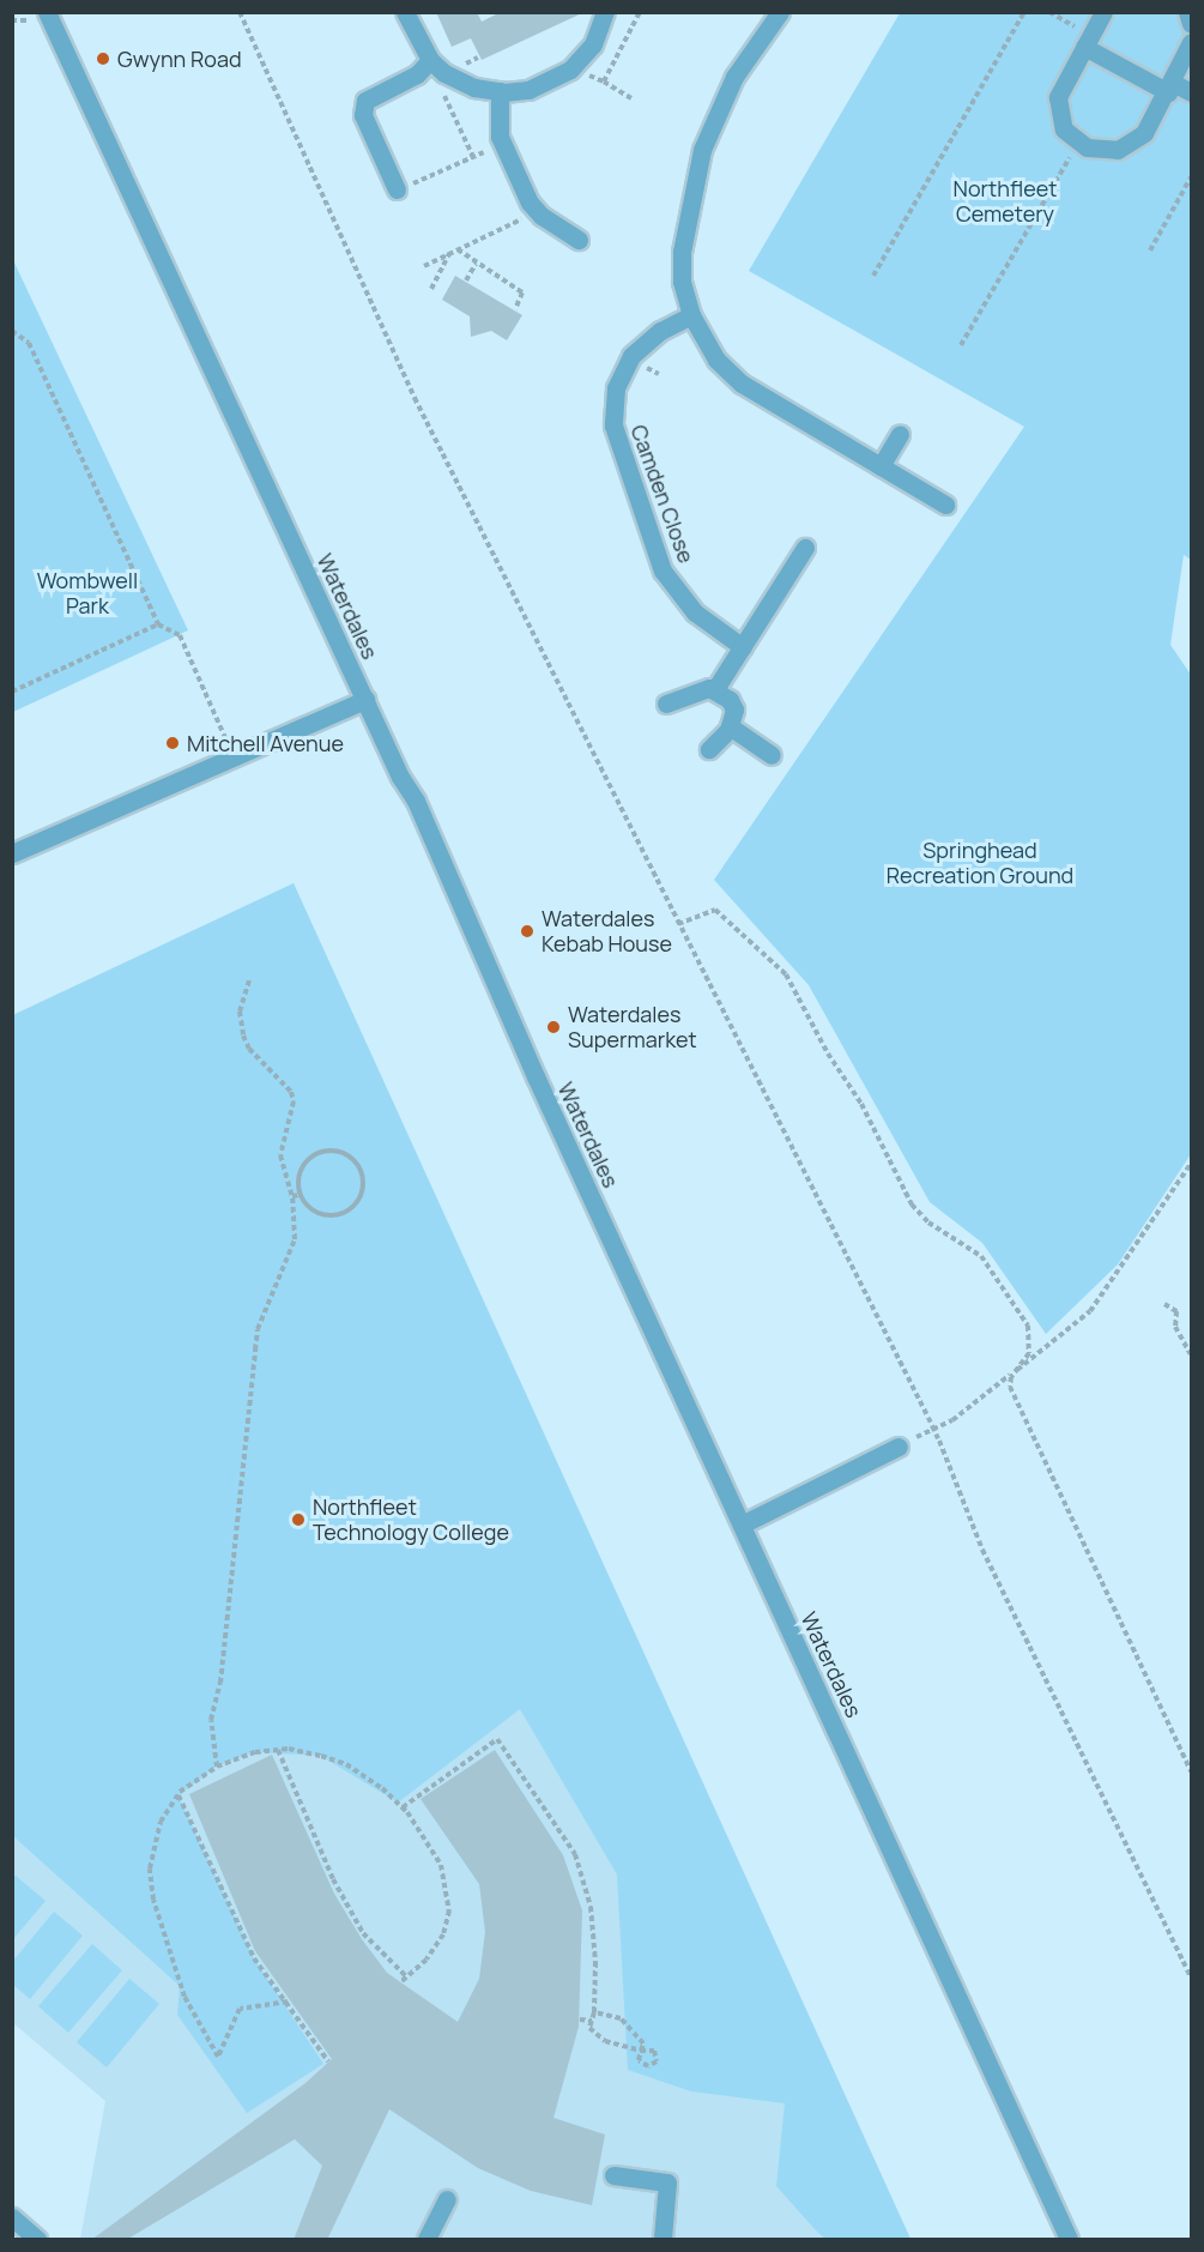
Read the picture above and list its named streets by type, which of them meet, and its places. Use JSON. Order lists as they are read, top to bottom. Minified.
{"streets":{"street":["Camden Close","Waterdales"]},"parks":["Northfleet Cemetery","Wombwell Park","Springhead Recreation Ground"],"places":["Gwynn Road","Mitchell Avenue","Waterdales Kebab House","Waterdales Supermarket","Northfleet Technology College"]}
